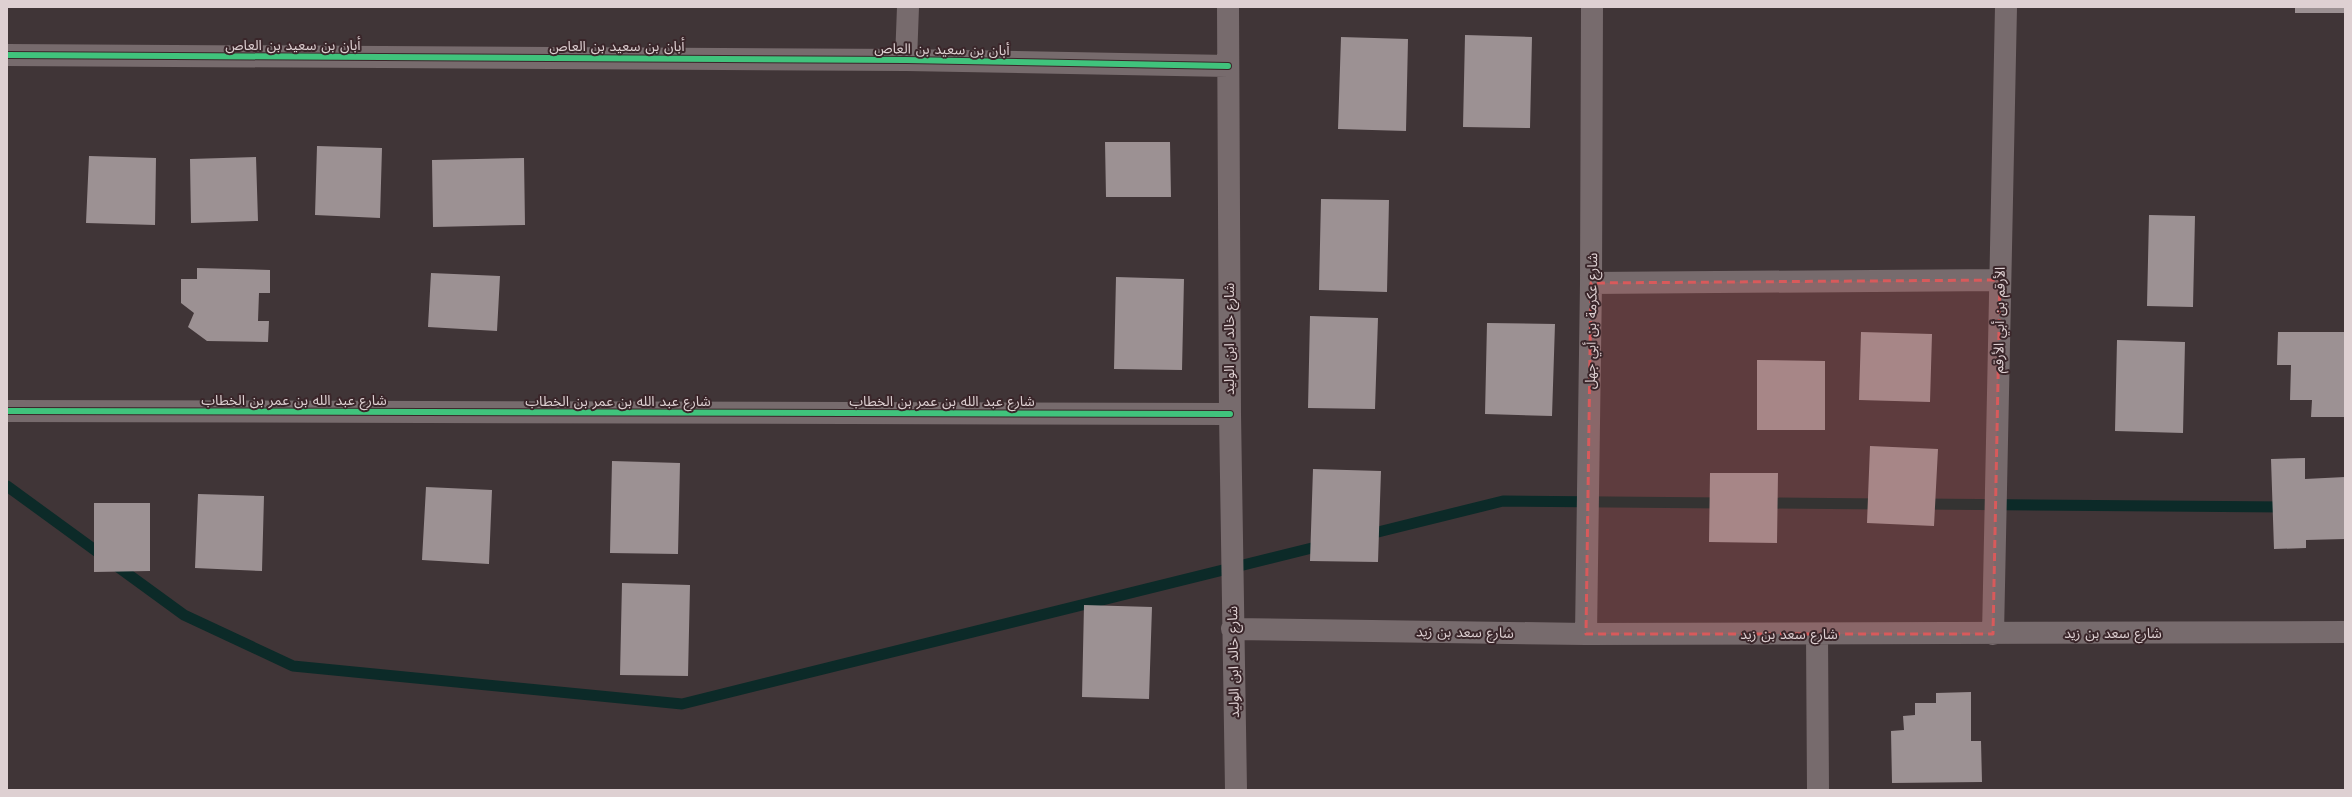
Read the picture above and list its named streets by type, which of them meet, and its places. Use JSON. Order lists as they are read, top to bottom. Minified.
{"streets":{"street":["أبان بن سعيد بن العاص","الأرقم بن أبي الأرقم","شارع عكرمة بن أبي جهل","شارع خالد ابن الوليد","شارع عبد الله بن عمر بن الخطاب","شارع سعد بن زيد"]},"crossings":[["أبان بن سعيد بن العاص","شارع خالد ابن الوليد"],["الأرقم بن أبي الأرقم","شارع سعد بن زيد"],["شارع عكرمة بن أبي جهل","شارع سعد بن زيد"],["شارع خالد ابن الوليد","شارع عبد الله بن عمر بن الخطاب"],["شارع خالد ابن الوليد","شارع سعد بن زيد"]]}
